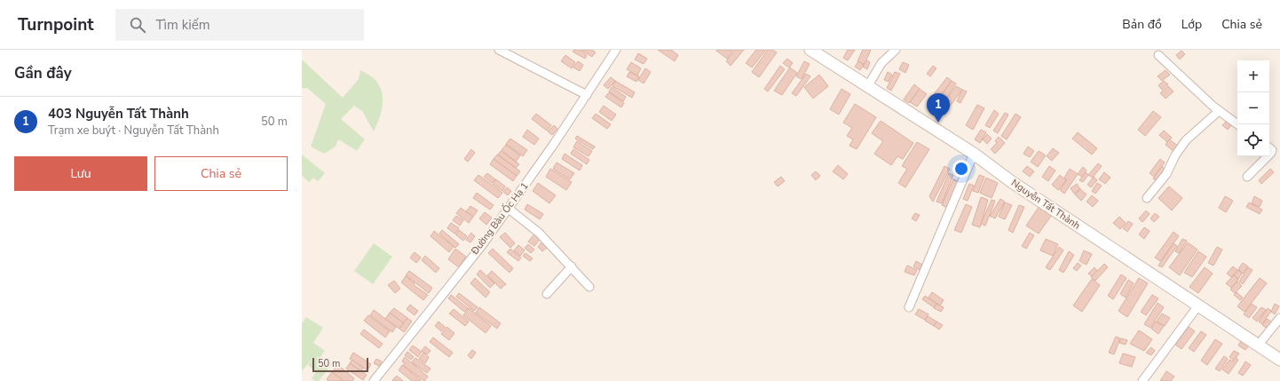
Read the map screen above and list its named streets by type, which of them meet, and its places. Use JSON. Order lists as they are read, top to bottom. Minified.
{"streets":{"main road":["Nguyễn Tất Thành"],"street":["Đường Bàu Ốc Hạ 1"]},"scale_bar":"50 m","page":{"header":"Turnpoint","search":"Tìm kiếm","nav":["Bản đồ","Lớp","Chia sẻ"],"heading":"Gần đây","map_buttons":["+","−"],"pins":"1","list":[{"mark":"1","name":"403 Nguyễn Tất Thành","note":"Trạm xe buýt · Nguyễn Tất Thành","value":"50 m"}],"buttons":["Lưu","Chia sẻ"],"scale":"50 m"}}
